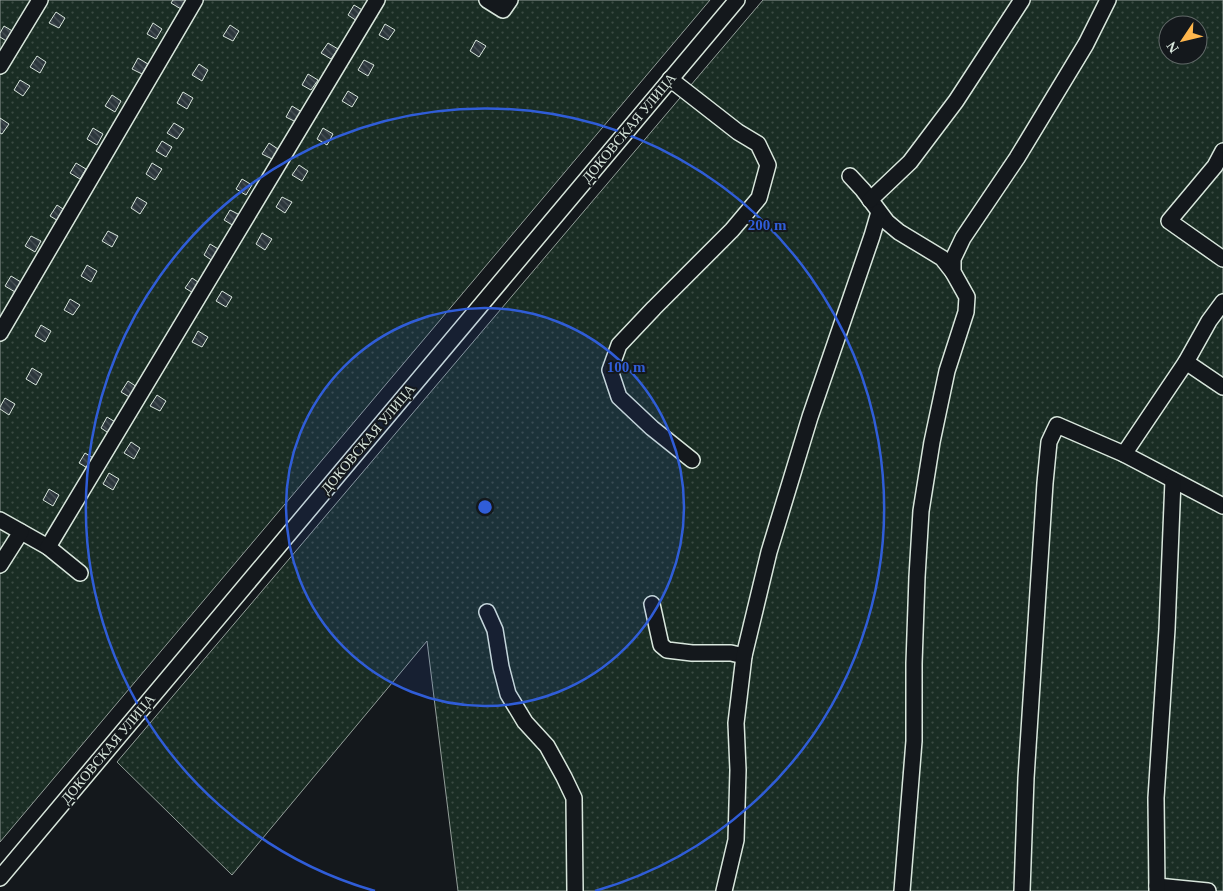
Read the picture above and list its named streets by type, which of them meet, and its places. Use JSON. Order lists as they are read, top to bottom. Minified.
{"streets":{"street":["ДОКОВСКАЯ УЛИЦА"]},"north":"bottom left","rings":["200 m","100 m"]}
